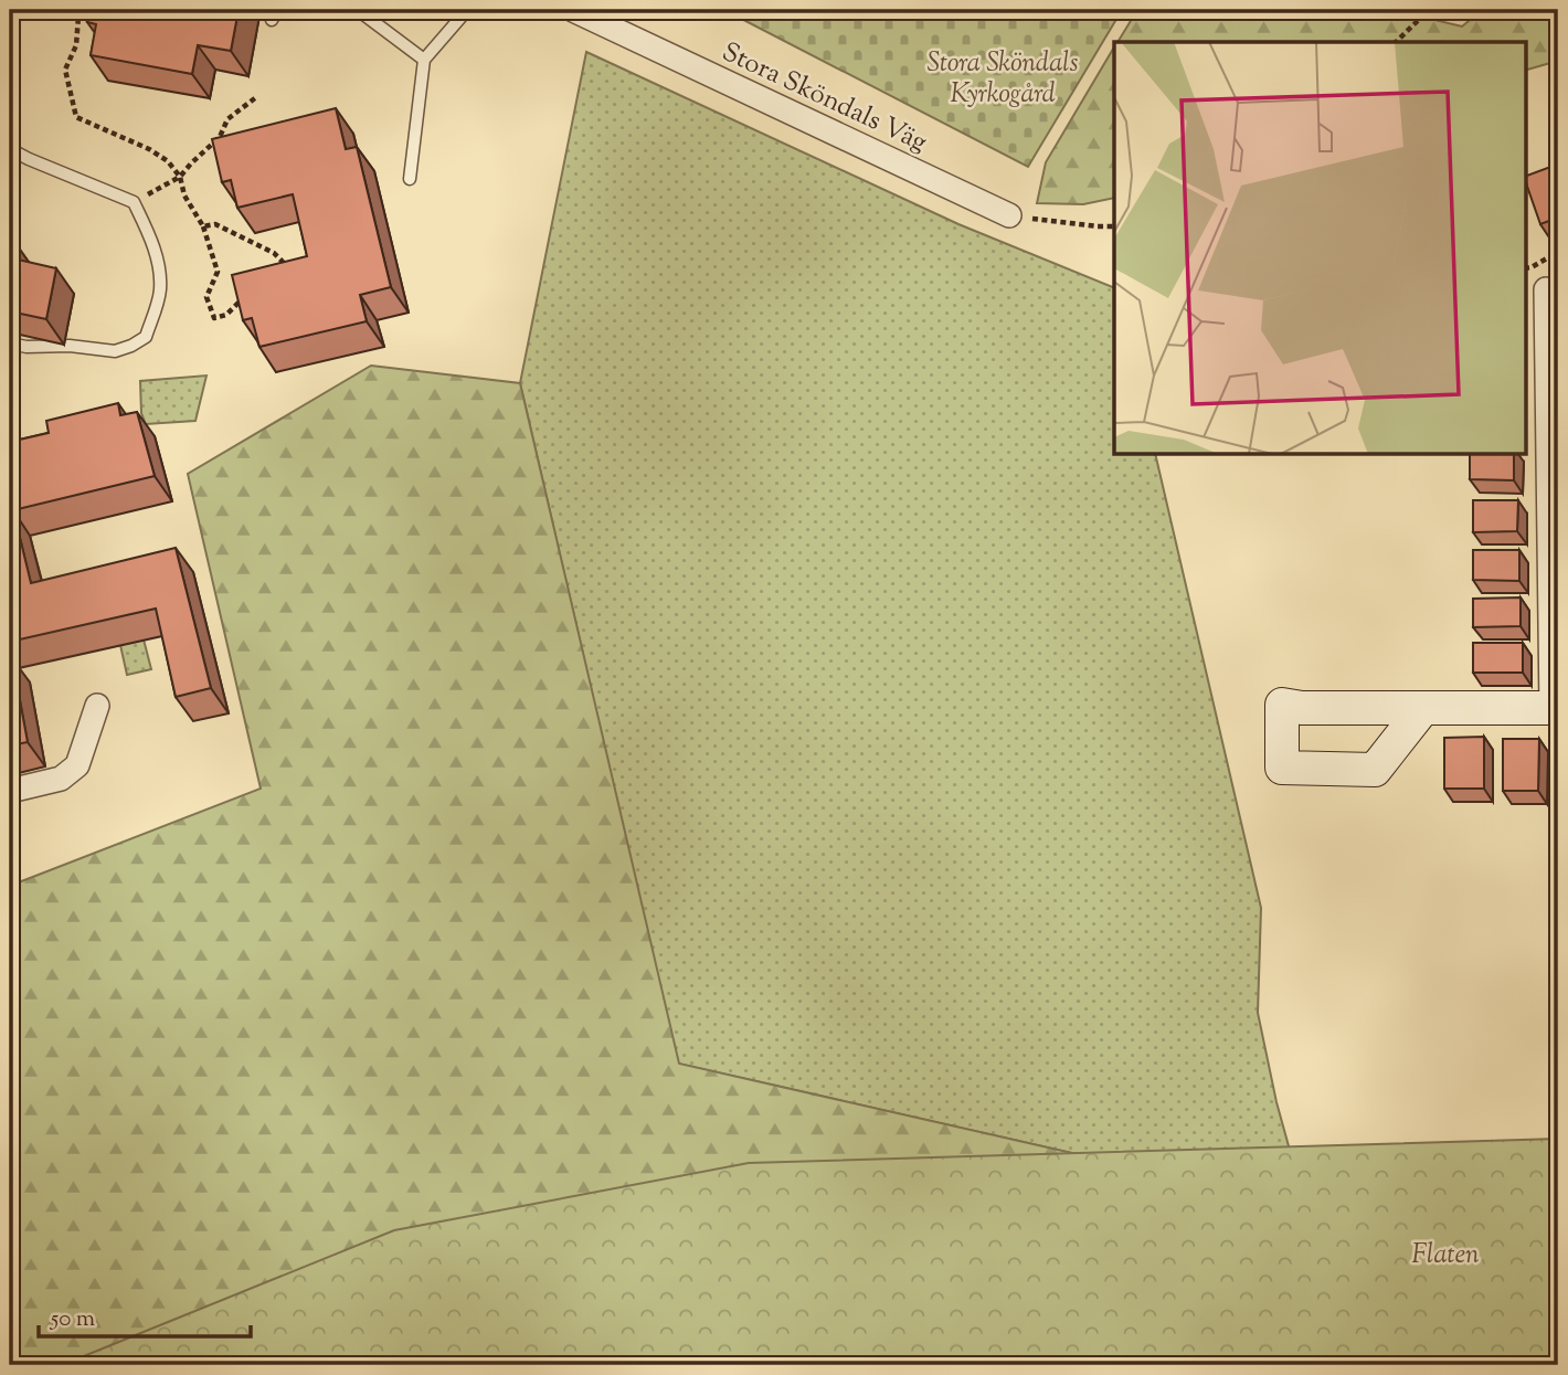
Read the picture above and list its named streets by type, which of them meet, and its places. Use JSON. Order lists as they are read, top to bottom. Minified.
{"streets":{"street":["Stora Sköndals Väg"]},"parks":["Stora Sköndals Kyrkogård","Flaten"],"scale_bar":"50 m"}
